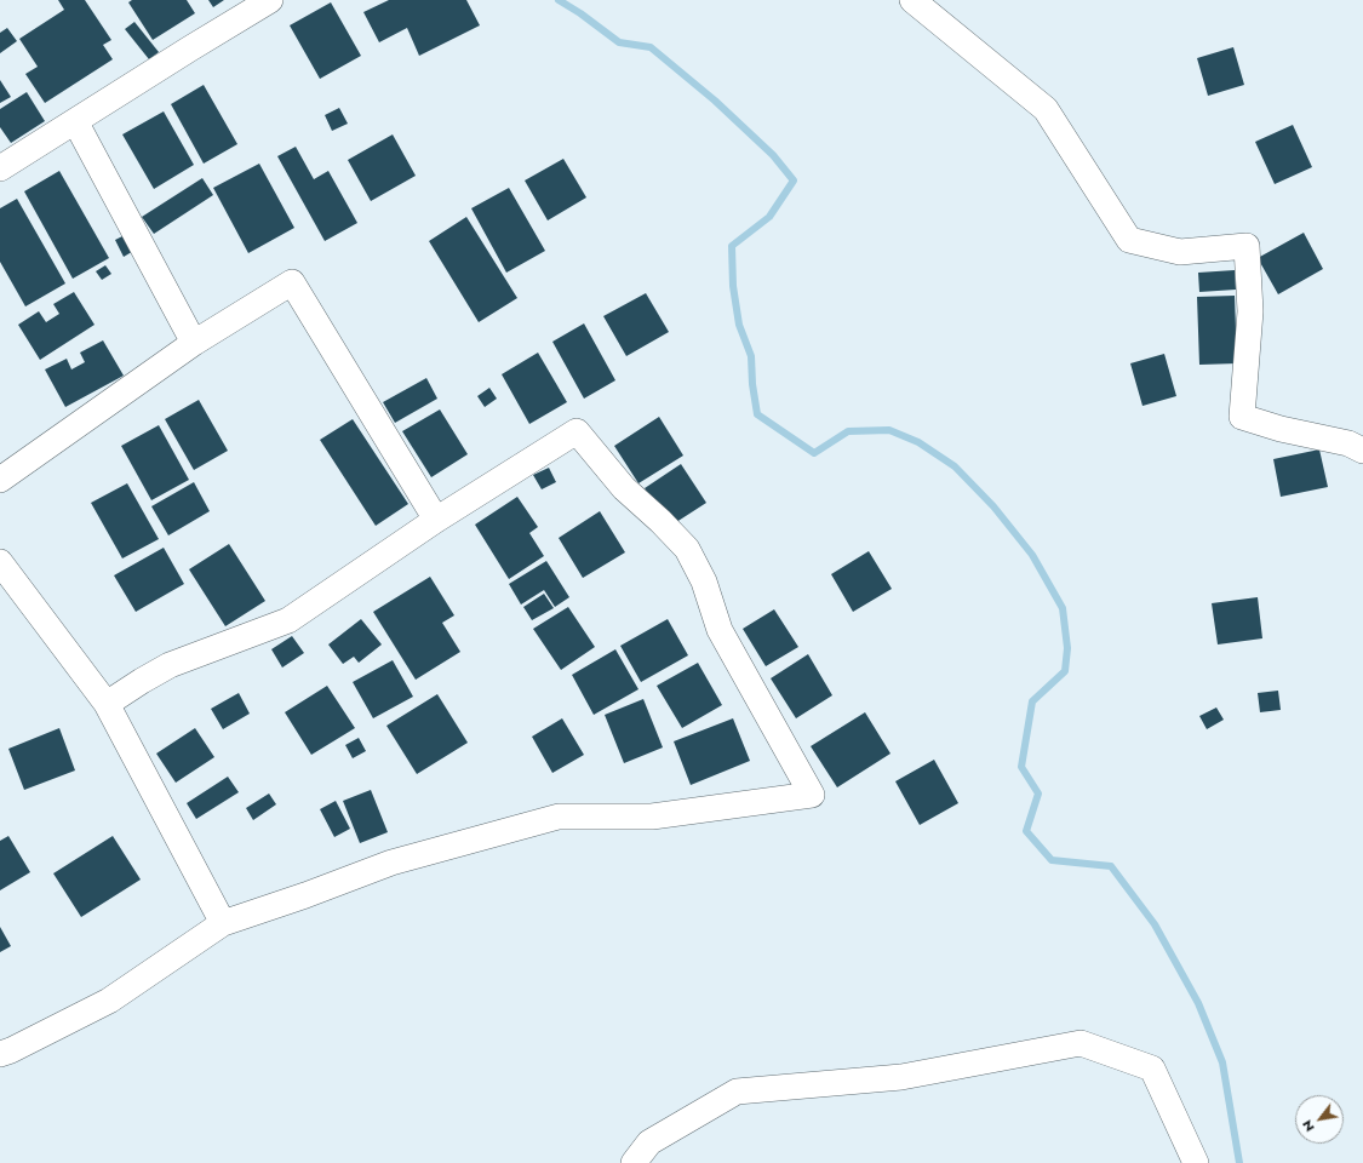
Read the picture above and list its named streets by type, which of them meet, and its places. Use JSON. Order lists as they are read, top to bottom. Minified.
{"north":"bottom left"}
